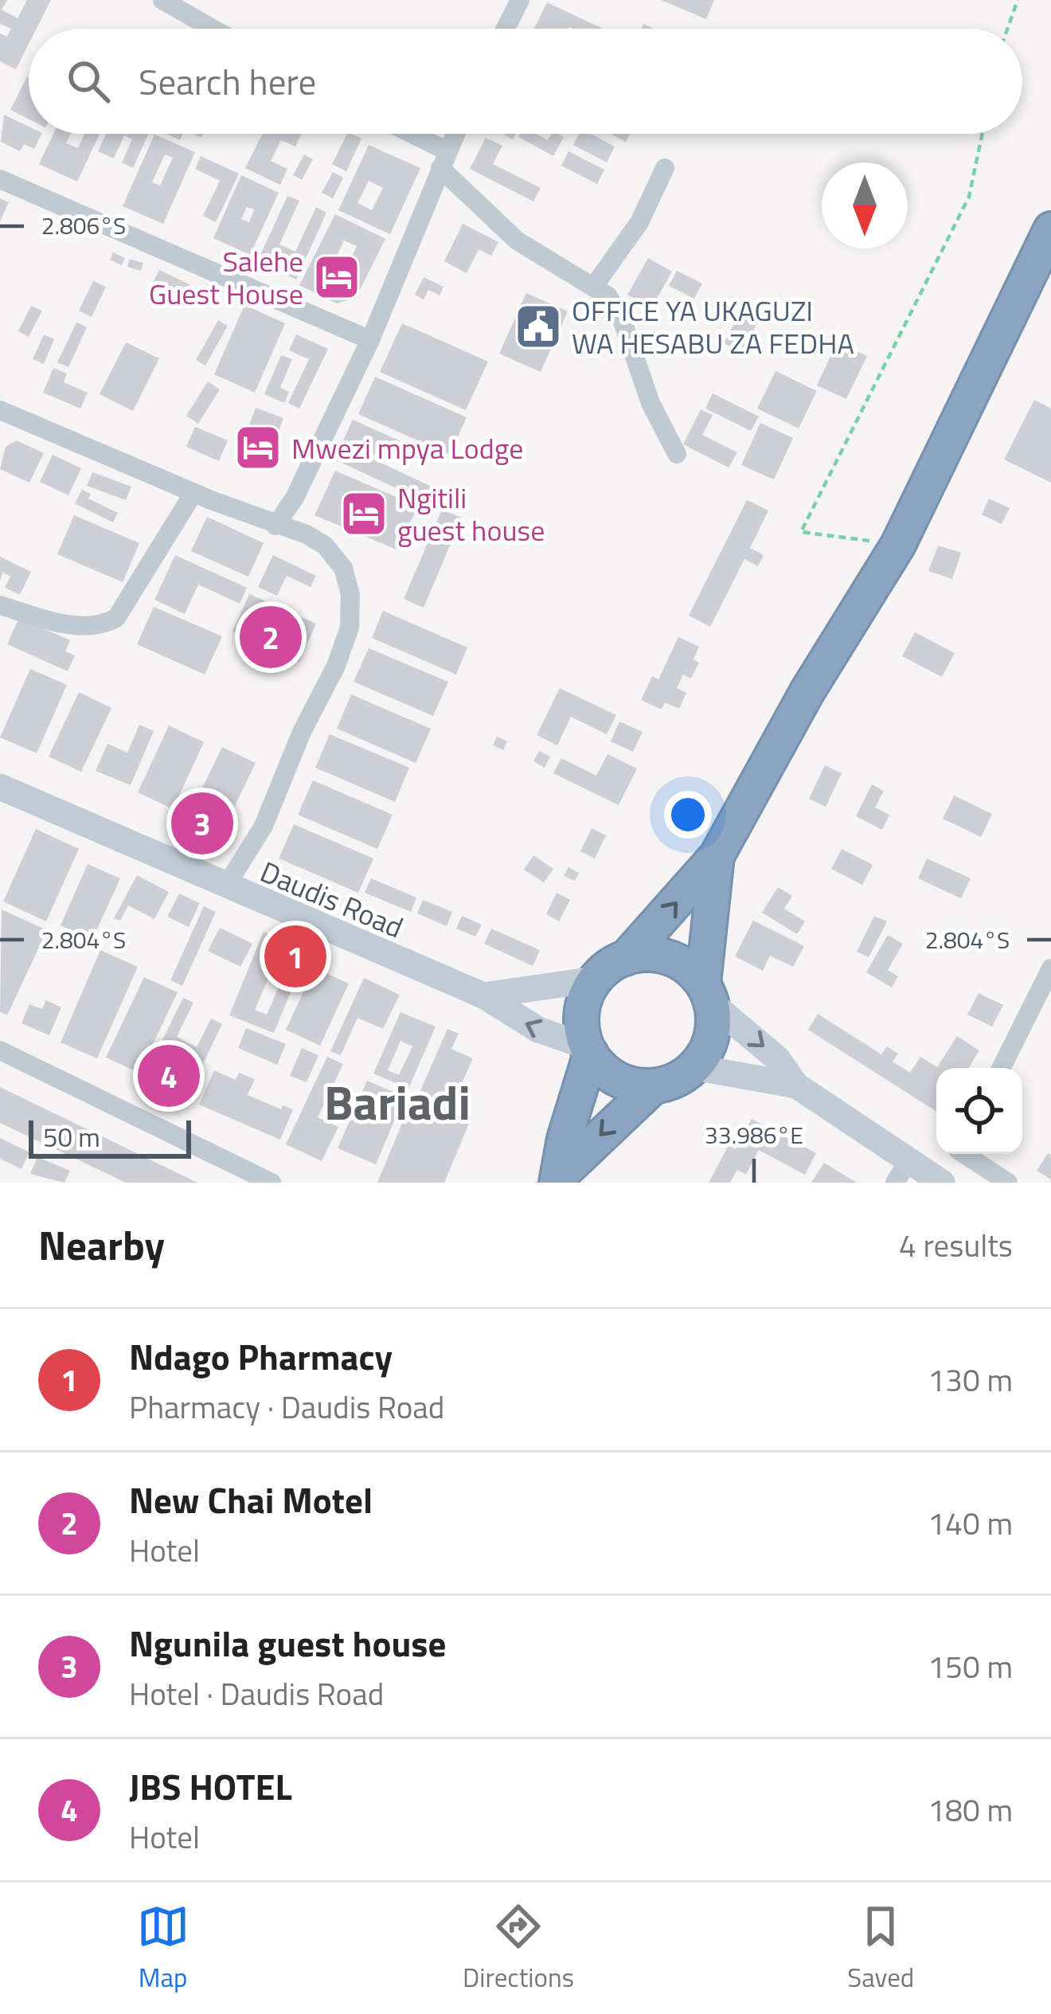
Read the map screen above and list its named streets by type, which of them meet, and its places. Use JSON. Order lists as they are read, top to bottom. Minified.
{"streets":{"street":["Daudis Road"]},"districts":["Bariadi"],"places":{"hotel":["Salehe Guest House","Mwezi mpya Lodge","Ngitili guest house"],"public building":["OFFICE YA UKAGUZI WA HESABU ZA FEDHA"]},"scale_bar":"50 m","north":"bottom","page":{"search":"Search here","pins":["2","3","1","4"],"scale":"50 m","heading":["Nearby","4 results"],"list":[{"mark":"1","name":"Ndago Pharmacy","note":"Pharmacy · Daudis Road","value":"130 m"},{"mark":"2","name":"New Chai Motel","note":"Hotel","value":"140 m"},{"mark":"3","name":"Ngunila guest house","note":"Hotel · Daudis Road","value":"150 m"},{"mark":"4","name":"JBS HOTEL","note":"Hotel","value":"180 m"}],"nav":["Map","Directions","Saved"]},"coordinates":["2.806°S","2.804°S","33.986°E"]}
